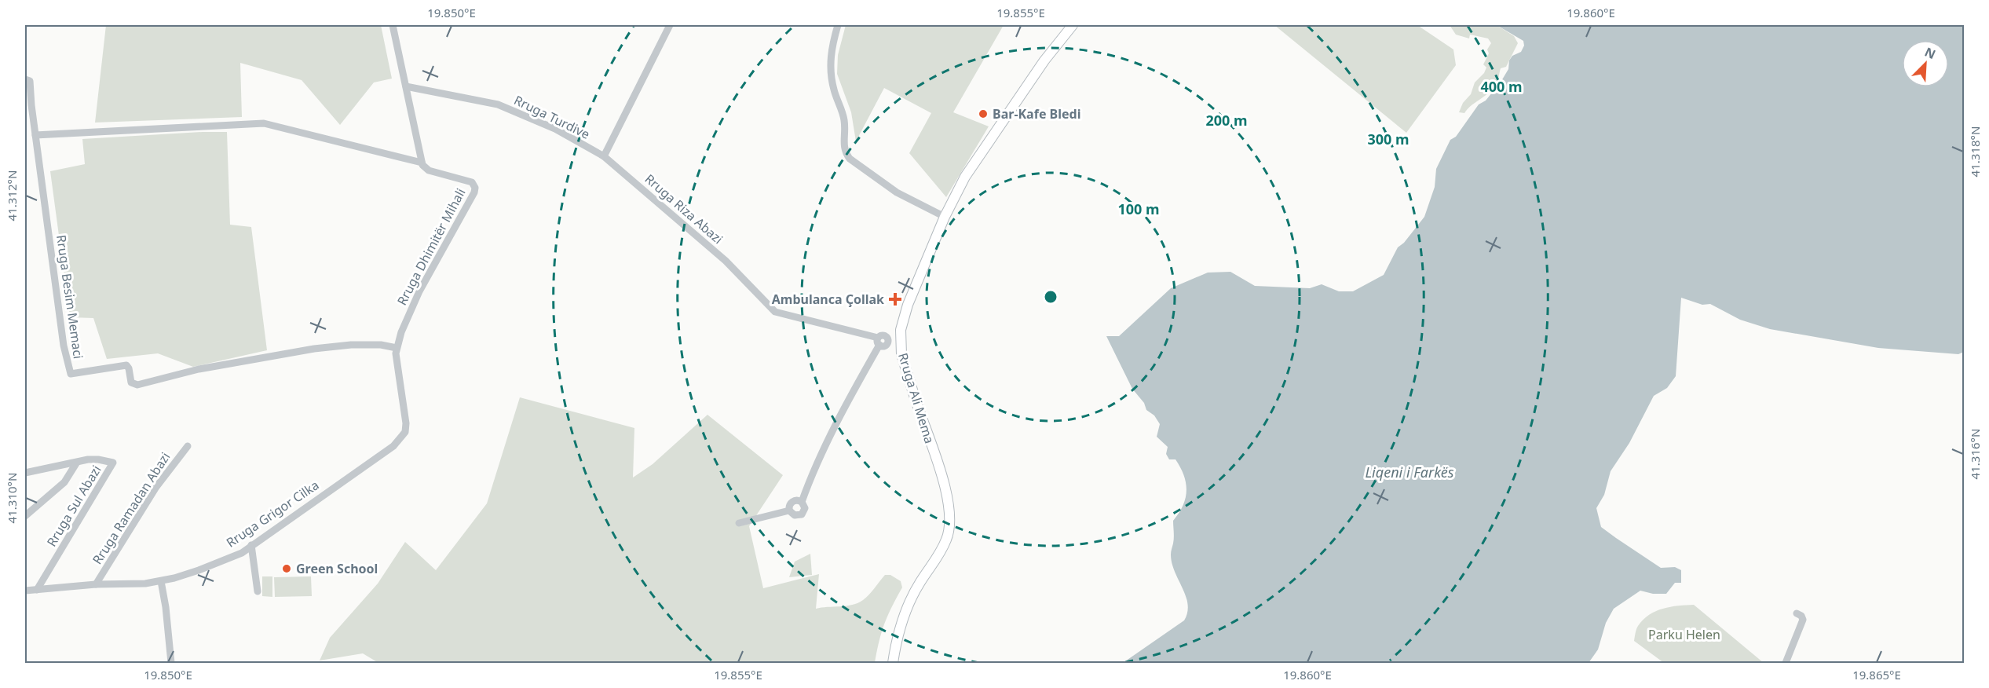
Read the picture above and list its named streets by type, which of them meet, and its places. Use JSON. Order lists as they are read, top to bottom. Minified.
{"streets":{"street":["Rruga Turdive","Rruga Riza Abazi","Rruga Dhimitër Mihali","Rruga Besim Memaci","Rruga Ali Mema","Rruga Sul Abazi","Rruga Ramadan Abazi","Rruga Grigor Cilka"]},"crossings":[["Rruga Turdive","Rruga Riza Abazi"],["Rruga Dhimitër Mihali","Rruga Besim Memaci"],["Rruga Dhimitër Mihali","Rruga Grigor Cilka"],["Rruga Sul Abazi","Rruga Grigor Cilka"],["Rruga Ramadan Abazi","Rruga Grigor Cilka"]],"water":["Liqeni i Farkës"],"parks":["Parku Helen"],"places":{"other":["Bar-Kafe Bledi","Green School"],"health":["Ambulanca Çollak"]},"north":"top right","coordinates":["19.850°E","19.855°E","19.860°E","41.318°N","41.312°N","41.316°N","41.310°N","19.865°E"],"rings":["400 m","200 m","300 m","100 m"]}
